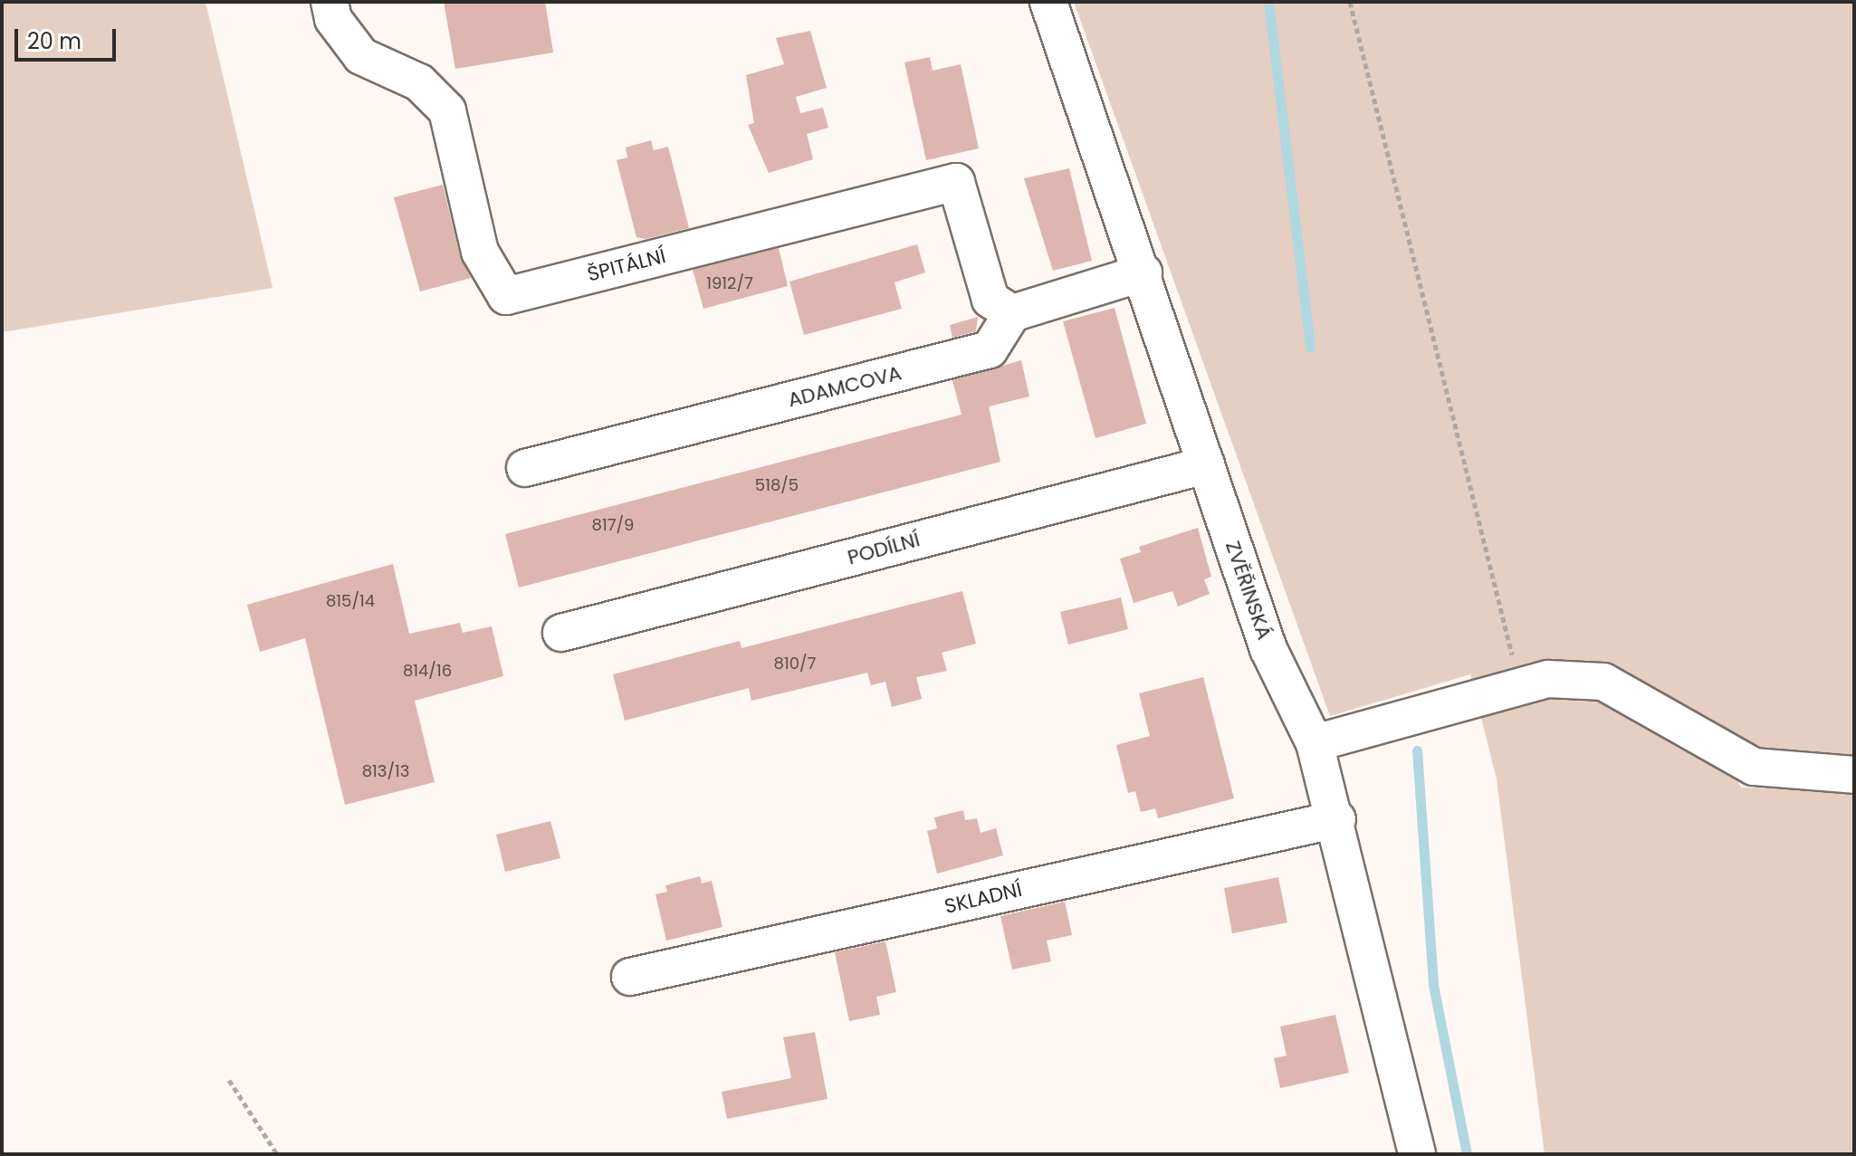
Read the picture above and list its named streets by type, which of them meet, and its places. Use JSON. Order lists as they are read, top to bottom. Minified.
{"streets":{"street":["ŠPITÁLNÍ","ADAMCOVA","PODÍLNÍ","ZVĚŘINSKÁ","SKLADNÍ"]},"crossings":[["ŠPITÁLNÍ","ADAMCOVA"],["PODÍLNÍ","ZVĚŘINSKÁ"],["ZVĚŘINSKÁ","SKLADNÍ"]],"house_numbers":["1912/7","518/5","817/9","815/14","810/7","814/16","813/13"],"scale_bar":"20 m"}
